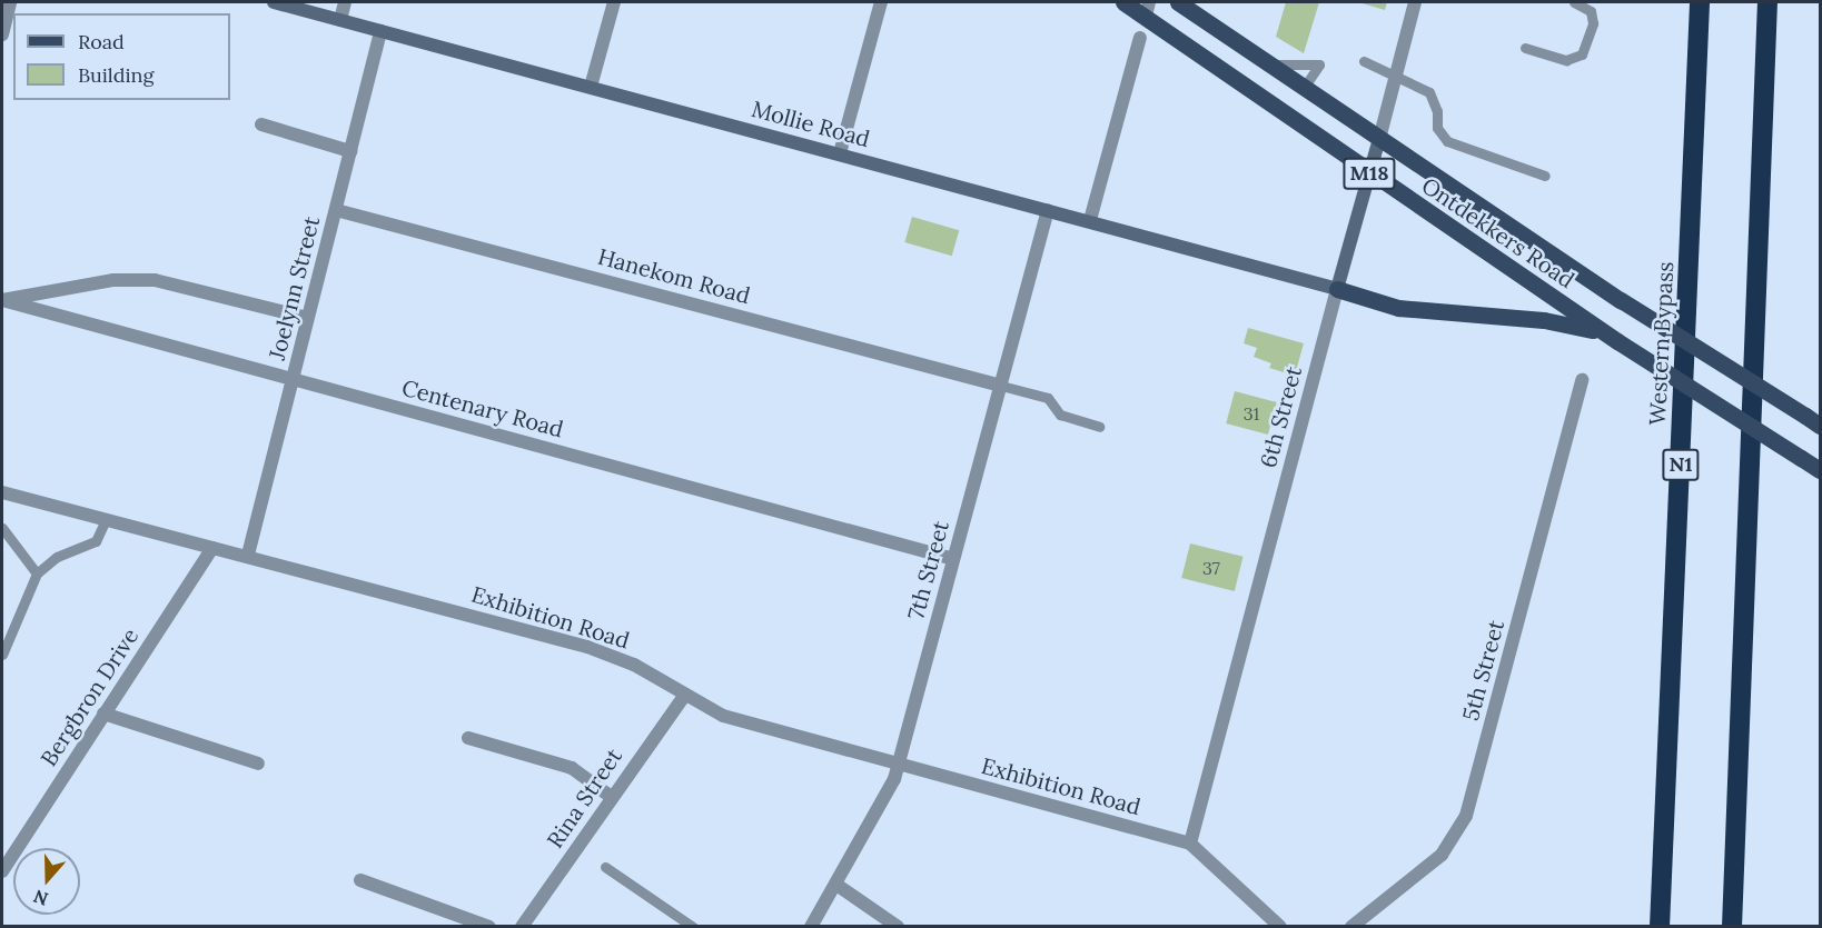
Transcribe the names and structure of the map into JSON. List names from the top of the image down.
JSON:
{
  "streets": {
    "highway": ["Western Bypass", "N1"],
    "main road": [
      "Mollie Road",
      "M18",
      "Ontdekkers Road",
      "6th Street"
    ],
    "street": [
      "Hanekom Road",
      "Joelynn Street",
      "Centenary Road",
      "7th Street",
      "Exhibition Road",
      "5th Street",
      "Bergbron Drive",
      "Rina Street"
    ]
  },
  "crossings": [
    ["Mollie Road", "Joelynn Street"],
    ["Mollie Road", "6th Street"],
    ["Mollie Road", "7th Street"],
    ["Ontdekkers Road", "6th Street"],
    ["Hanekom Road", "Joelynn Street"],
    ["Hanekom Road", "7th Street"],
    ["Joelynn Street", "Centenary Road"],
    ["Joelynn Street", "Exhibition Road"],
    ["Centenary Road", "7th Street"],
    ["6th Street", "Exhibition Road"],
    ["7th Street", "Exhibition Road"],
    ["Exhibition Road", "Bergbron Drive"],
    ["Exhibition Road", "Rina Street"]
  ],
  "house_numbers": ["31", "37"],
  "legend": ["Road", "Building"],
  "north": "bottom"
}
